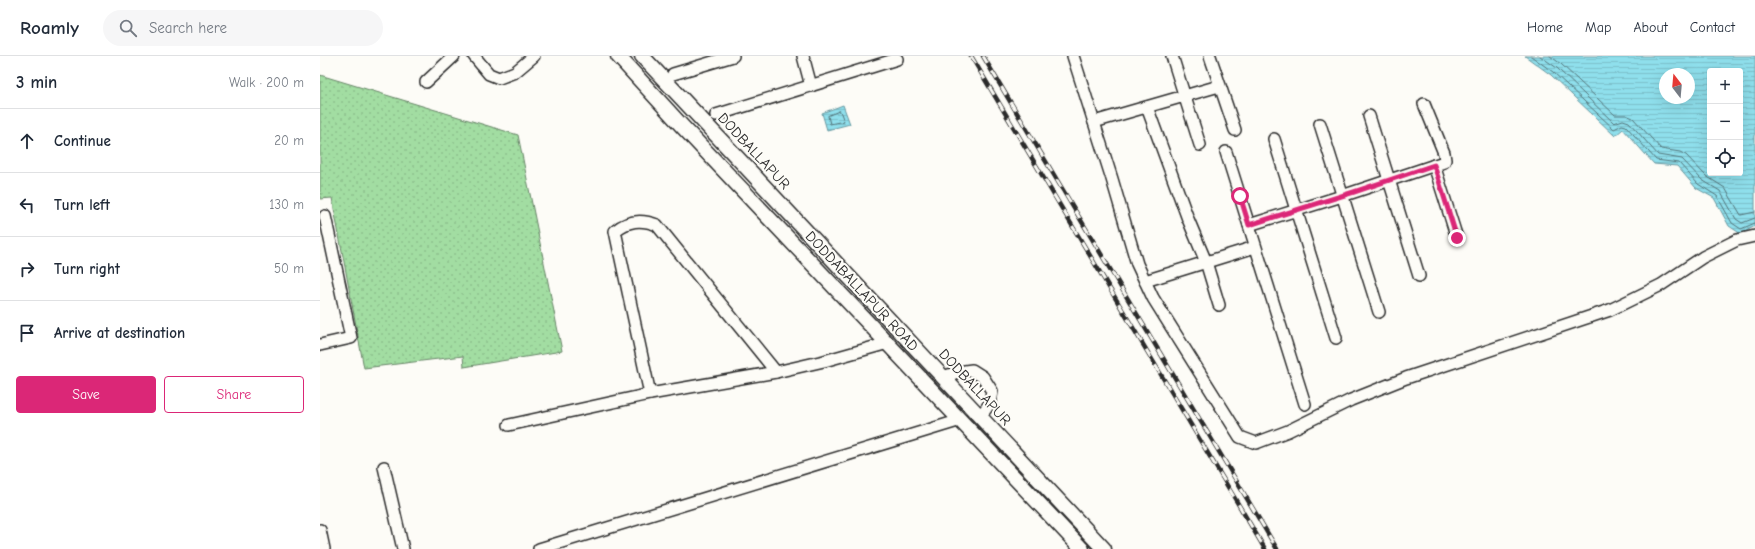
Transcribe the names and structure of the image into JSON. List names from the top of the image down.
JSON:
{
  "streets": {
    "main road": ["DODBALLAPUR", "DODDABALLAPUR ROAD"]
  },
  "north": "top",
  "page": {
    "header": "Roamly",
    "search": "Search here",
    "nav": [
      "Home",
      "Map",
      "About",
      "Contact"
    ],
    "heading": ["3 min", "Walk · 200 m"],
    "map_buttons": ["+", "−"],
    "list": [
      ["Continue", "20 m"],
      ["Turn left", "130 m"],
      ["Turn right", "50 m"],
      "Arrive at destination"
    ],
    "buttons": ["Save", "Share"]
  }
}
